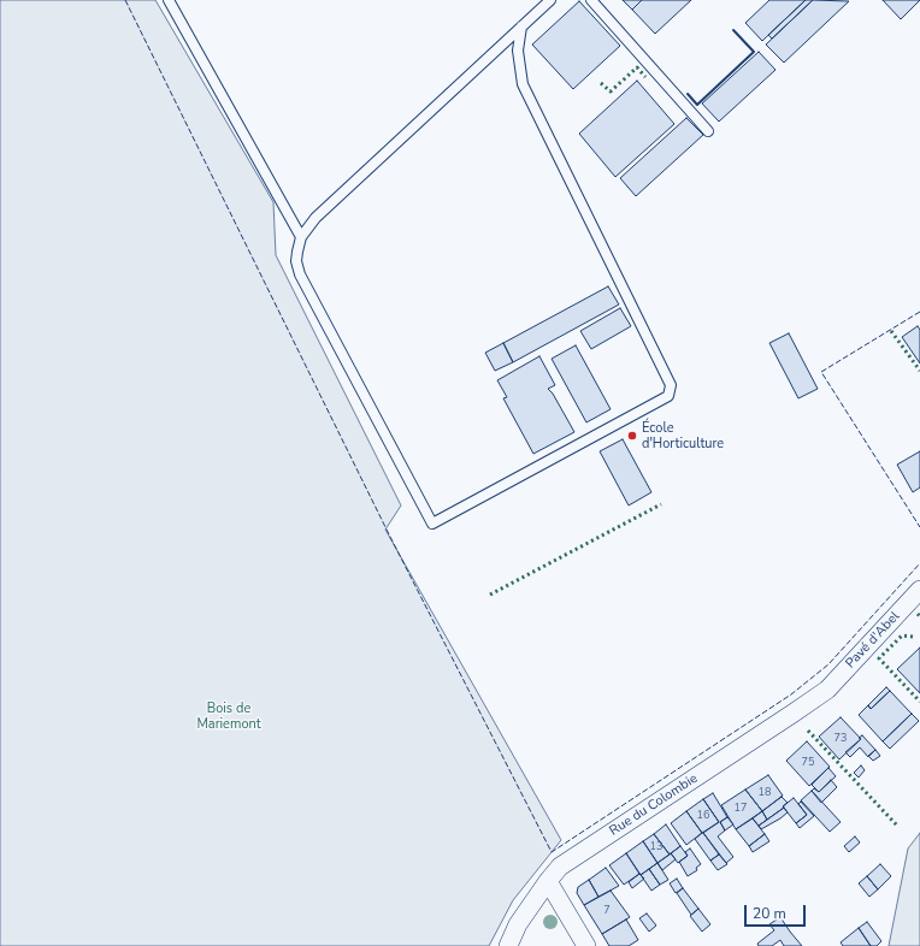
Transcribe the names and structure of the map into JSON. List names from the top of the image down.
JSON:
{
  "streets": {
    "street": ["Pavé d'Abel", "Rue du Colombie"]
  },
  "crossings": [
    ["Pavé d'Abel", "Rue du Colombie"]
  ],
  "parks": ["Bois de Mariemont"],
  "places": ["École d'Horticulture"],
  "house_numbers": [
    "73",
    "75",
    "18",
    "17",
    "16",
    "13",
    "7"
  ],
  "scale_bar": "20 m"
}
